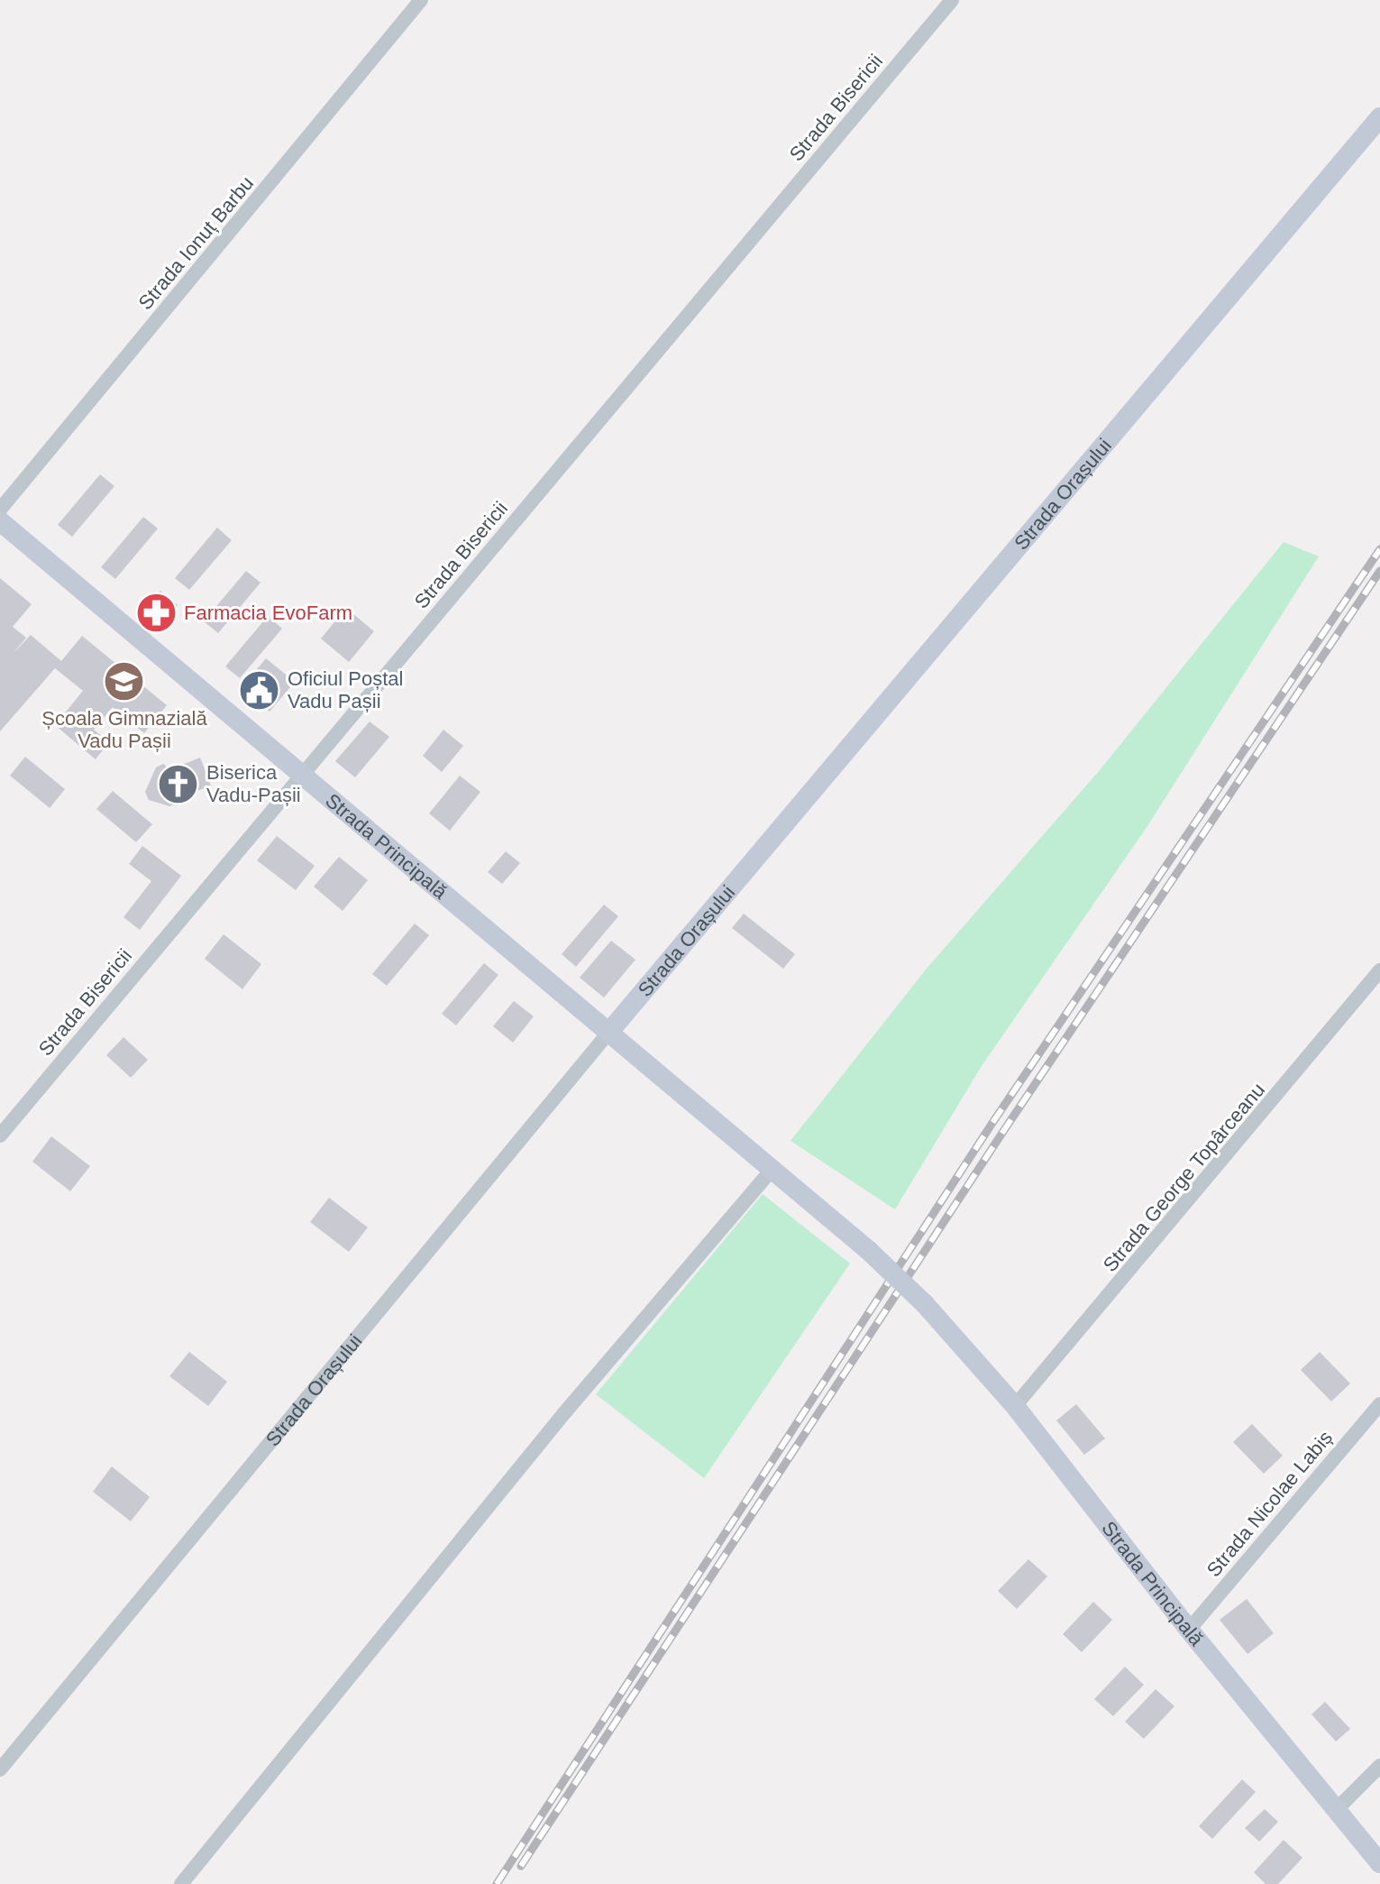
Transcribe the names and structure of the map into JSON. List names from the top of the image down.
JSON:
{
  "streets": {
    "main road": ["Strada Orașului", "Strada Principală"],
    "street": [
      "Strada Bisericii",
      "Strada Ionuț Barbu",
      "Strada George Topârceanu",
      "Strada Nicolae Labiș"
    ]
  },
  "crossings": [
    ["Strada Bisericii", "Strada Principală"],
    ["Strada Orașului", "Strada Principală"],
    ["Strada Principală", "Strada George Topârceanu"],
    ["Strada Principală", "Strada Nicolae Labiș"]
  ],
  "places": {
    "pharmacy": ["Farmacia EvoFarm"],
    "school or university": ["Școala Gimnazială Vadu Pașii"],
    "public building": ["Oficiul Poștal Vadu Pașii"],
    "church": ["Biserica Vadu-Pașii"]
  }
}
